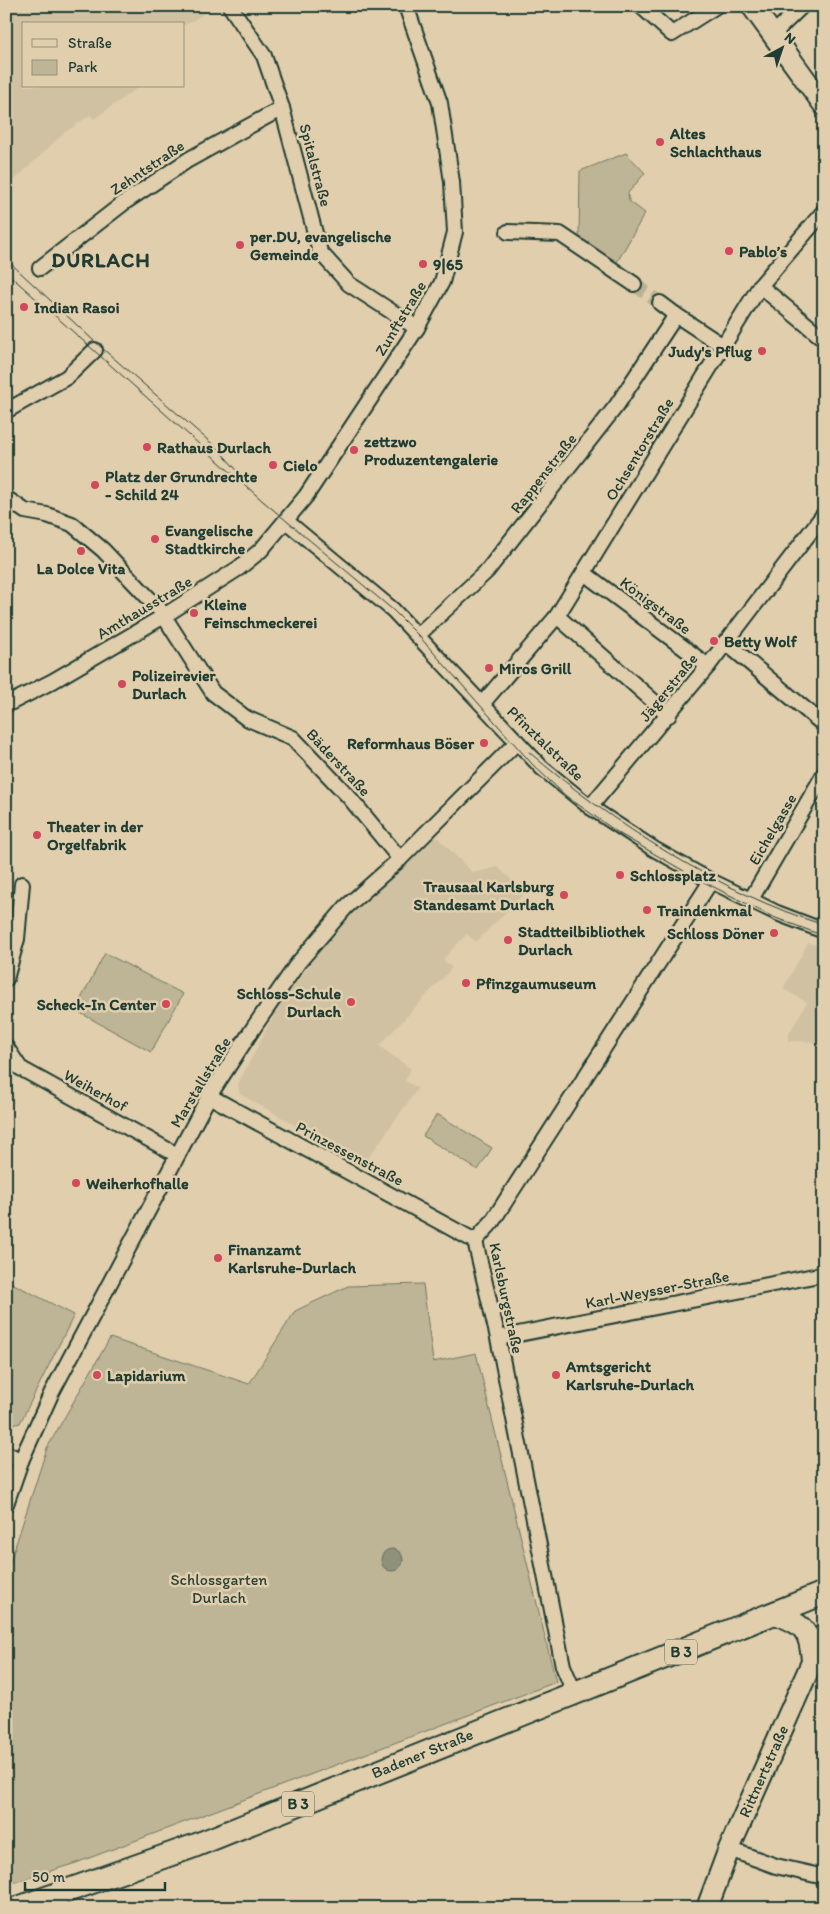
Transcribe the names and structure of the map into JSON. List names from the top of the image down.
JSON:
{
  "streets": {
    "main road": ["B 3", "Badener Straße"],
    "street": [
      "Spitalstraße",
      "Zehntstraße",
      "Zunftstraße",
      "Ochsentorstraße",
      "Rappenstraße",
      "Königstraße",
      "Amthausstraße",
      "Jägerstraße",
      "Pfinztalstraße",
      "Bäderstraße",
      "Eichelgasse",
      "Marstallstraße",
      "Weiherhof",
      "Prinzessenstraße",
      "Karl-Weysser-Straße",
      "Karlsburgstraße",
      "Rittnertstraße"
    ]
  },
  "crossings": [
    ["Spitalstraße", "Zehntstraße"],
    ["Spitalstraße", "Zunftstraße"],
    ["Zunftstraße", "Amthausstraße"],
    ["Zunftstraße", "Pfinztalstraße"],
    ["Ochsentorstraße", "Königstraße"],
    ["Ochsentorstraße", "Pfinztalstraße"],
    ["Rappenstraße", "Pfinztalstraße"],
    ["Königstraße", "Jägerstraße"],
    ["Amthausstraße", "Pfinztalstraße"],
    ["Amthausstraße", "Bäderstraße"],
    ["Jägerstraße", "Pfinztalstraße"],
    ["Pfinztalstraße", "Eichelgasse"],
    ["Pfinztalstraße", "Marstallstraße"],
    ["Pfinztalstraße", "Karlsburgstraße"],
    ["Bäderstraße", "Marstallstraße"],
    ["Marstallstraße", "Weiherhof"],
    ["Marstallstraße", "Prinzessenstraße"],
    ["Prinzessenstraße", "Karlsburgstraße"],
    ["Karl-Weysser-Straße", "Karlsburgstraße"],
    ["Karlsburgstraße", "Badener Straße"]
  ],
  "districts": ["DURLACH"],
  "parks": ["Schlossgarten Durlach"],
  "places": [
    "Altes Schlachthaus",
    "per.DU, evangelische Gemeinde",
    "Pablo’s",
    "9|65",
    "Indian Rasoi",
    "Judy's Pflug",
    "Rathaus Durlach",
    "zettzwo Produzentengalerie",
    "Cielo",
    "Platz der Grundrechte - Schild 24",
    "Evangelische Stadtkirche",
    "La Dolce Vita",
    "Kleine Feinschmeckerei",
    "Betty Wolf",
    "Miros Grill",
    "Polizeirevier Durlach",
    "Reformhaus Böser",
    "Theater in der Orgelfabrik",
    "Schlossplatz",
    "Trausaal Karlsburg Standesamt Durlach",
    "Traindenkmal",
    "Schloss Döner",
    "Stadtteilbibliothek Durlach",
    "Pfinzgaumuseum",
    "Schloss-Schule Durlach",
    "Scheck-In Center",
    "Weiherhofhalle",
    "Finanzamt Karlsruhe-Durlach",
    "Lapidarium",
    "Amtsgericht Karlsruhe-Durlach"
  ],
  "legend": ["Straße", "Park"],
  "scale_bar": "50 m",
  "north": "top right"
}
